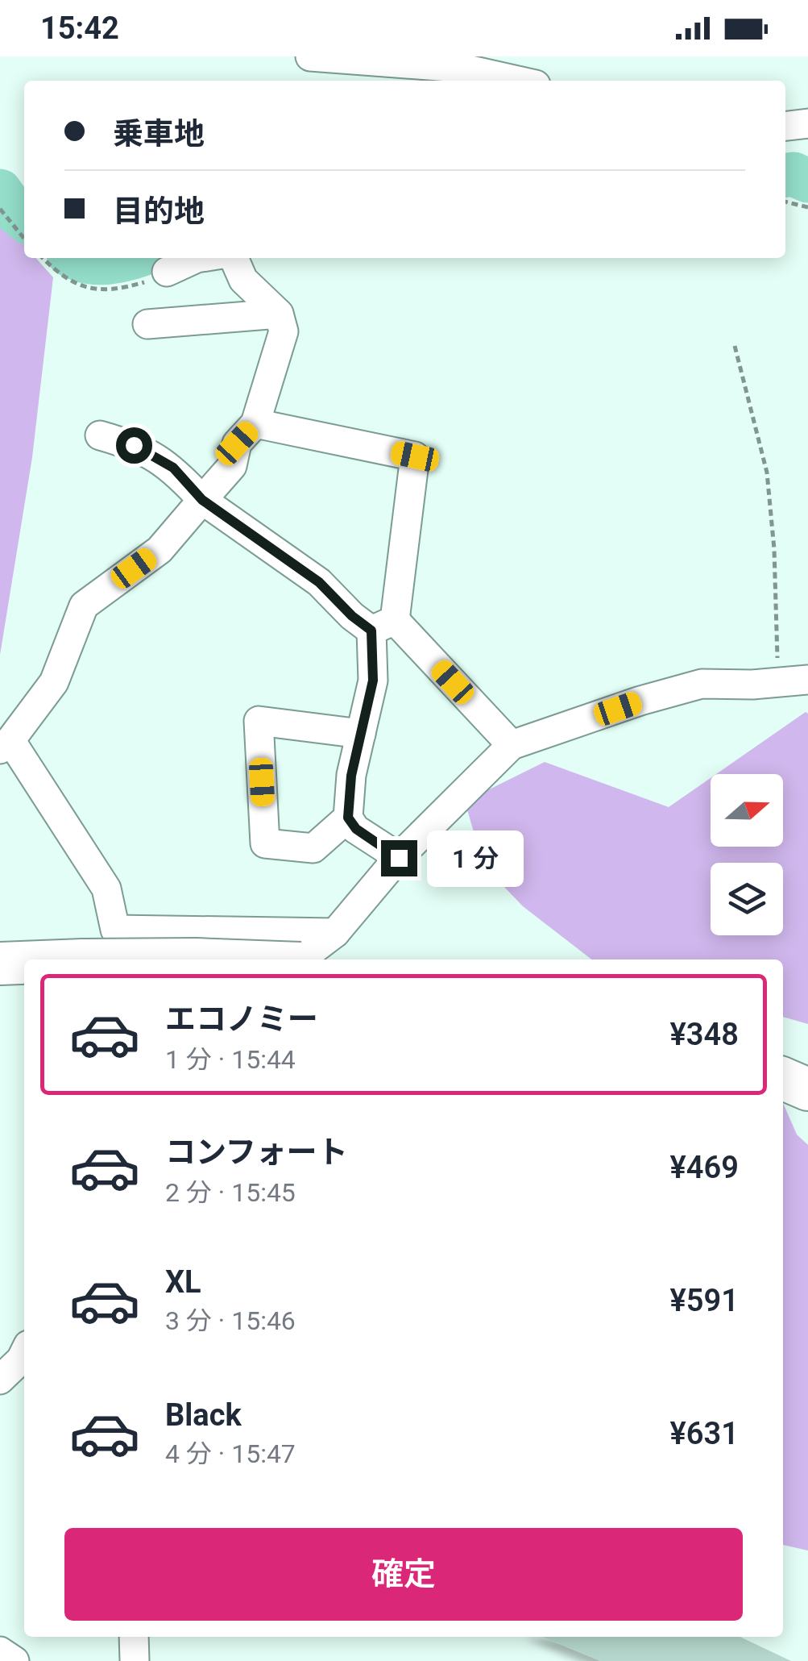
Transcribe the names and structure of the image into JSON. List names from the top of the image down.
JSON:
{
  "north": "right",
  "page": {
    "status": "15:42",
    "banner": ["乗車地", "目的地"],
    "bubble": "1 分",
    "list": [
      {
        "name": "エコノミー",
        "note": "1 分 · 15:44",
        "value": "¥348"
      },
      {
        "name": "コンフォート",
        "note": "2 分 · 15:45",
        "value": "¥469"
      },
      {
        "name": "XL",
        "note": "3 分 · 15:46",
        "value": "¥591"
      },
      {
        "name": "Black",
        "note": "4 分 · 15:47",
        "value": "¥631"
      }
    ],
    "buttons": "確定"
  }
}
